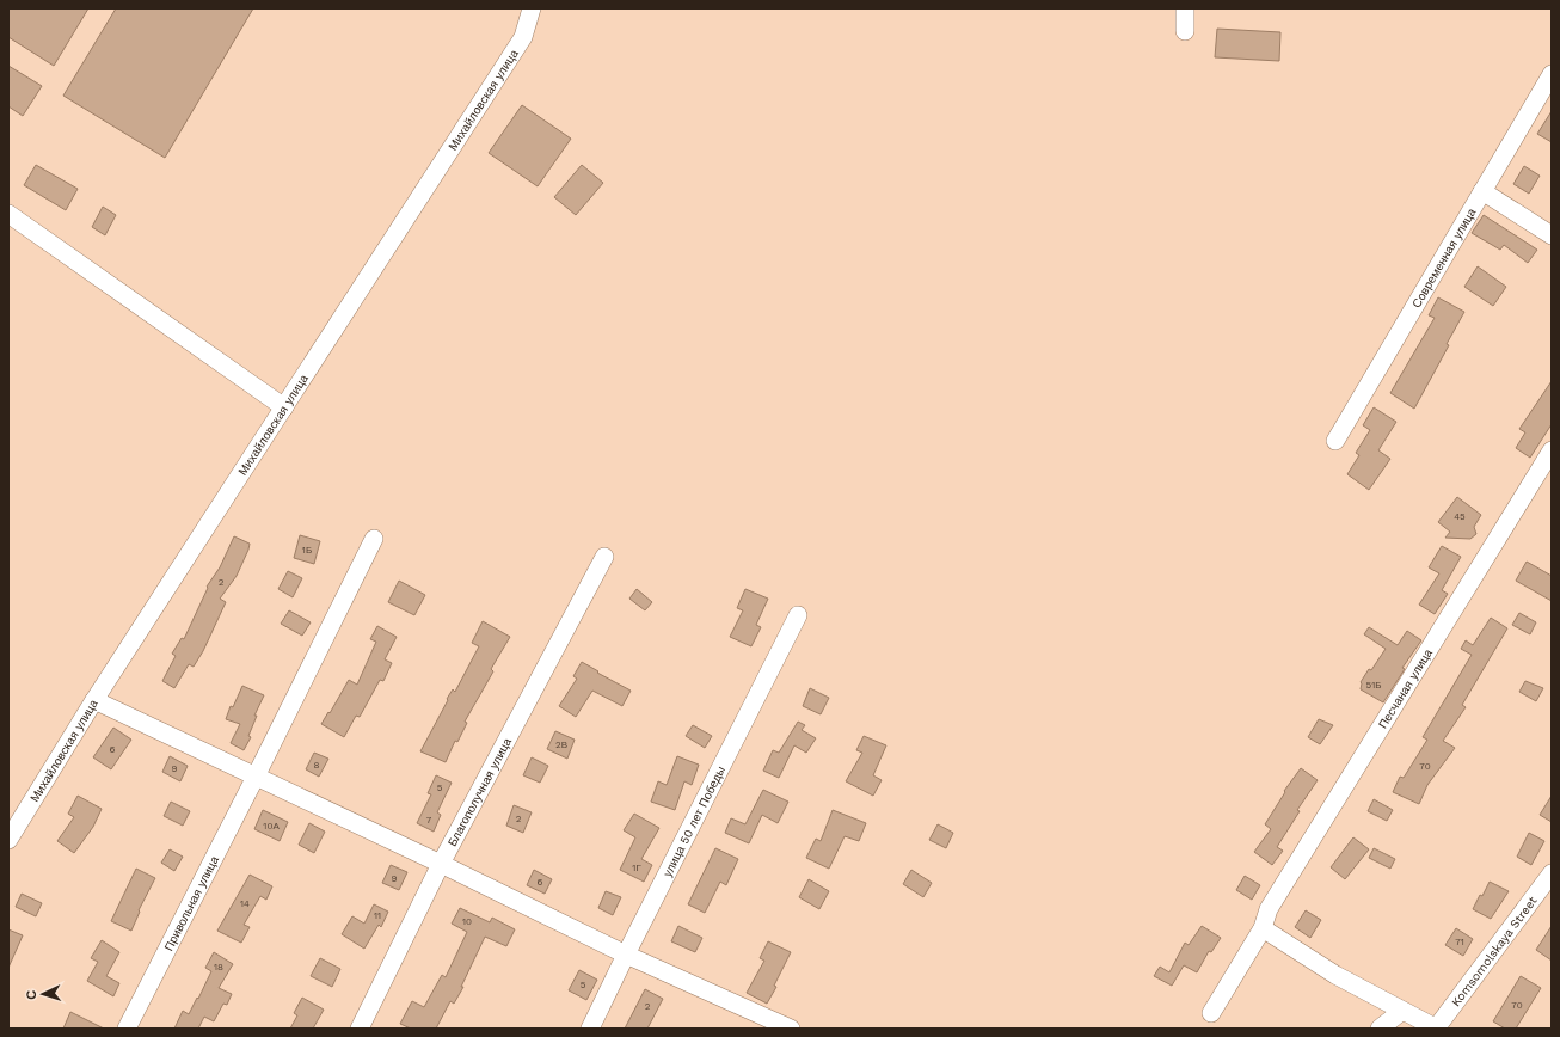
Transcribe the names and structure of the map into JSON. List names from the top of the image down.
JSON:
{
  "streets": {
    "street": [
      "Михайловская улица",
      "Современная улица",
      "Песчаная улица",
      "Благополучная улица",
      "улица 50 лет Победы",
      "Привольная улица",
      "Komsomolskaya Street"
    ]
  },
  "house_numbers": [
    "45",
    "1Б",
    "2",
    "51Б",
    "2В",
    "6",
    "8",
    "70",
    "9",
    "5",
    "2",
    "7",
    "10А",
    "1Г",
    "9",
    "6",
    "14",
    "11",
    "10",
    "71",
    "18",
    "5",
    "70",
    "2"
  ],
  "north": "left"
}
